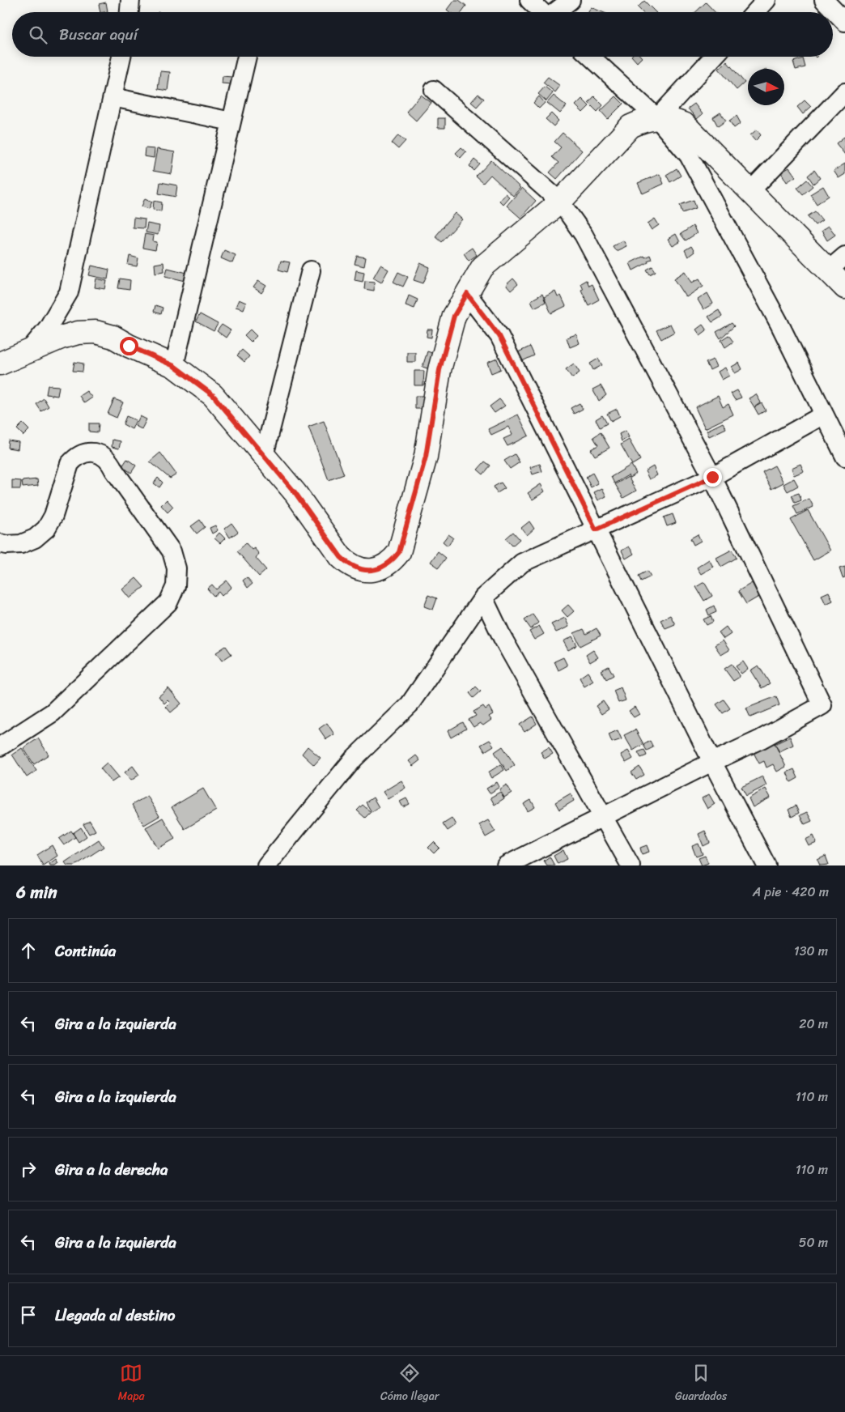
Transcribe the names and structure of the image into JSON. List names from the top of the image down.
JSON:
{
  "north": "right",
  "page": {
    "search": "Buscar aquí",
    "heading": ["6 min", "A pie · 420 m"],
    "list": [
      ["Continúa", "130 m"],
      ["Gira a la izquierda", "20 m"],
      ["Gira a la izquierda", "110 m"],
      ["Gira a la derecha", "110 m"],
      ["Gira a la izquierda", "50 m"],
      "Llegada al destino"
    ],
    "nav": ["Mapa", "Cómo llegar", "Guardados"]
  }
}
